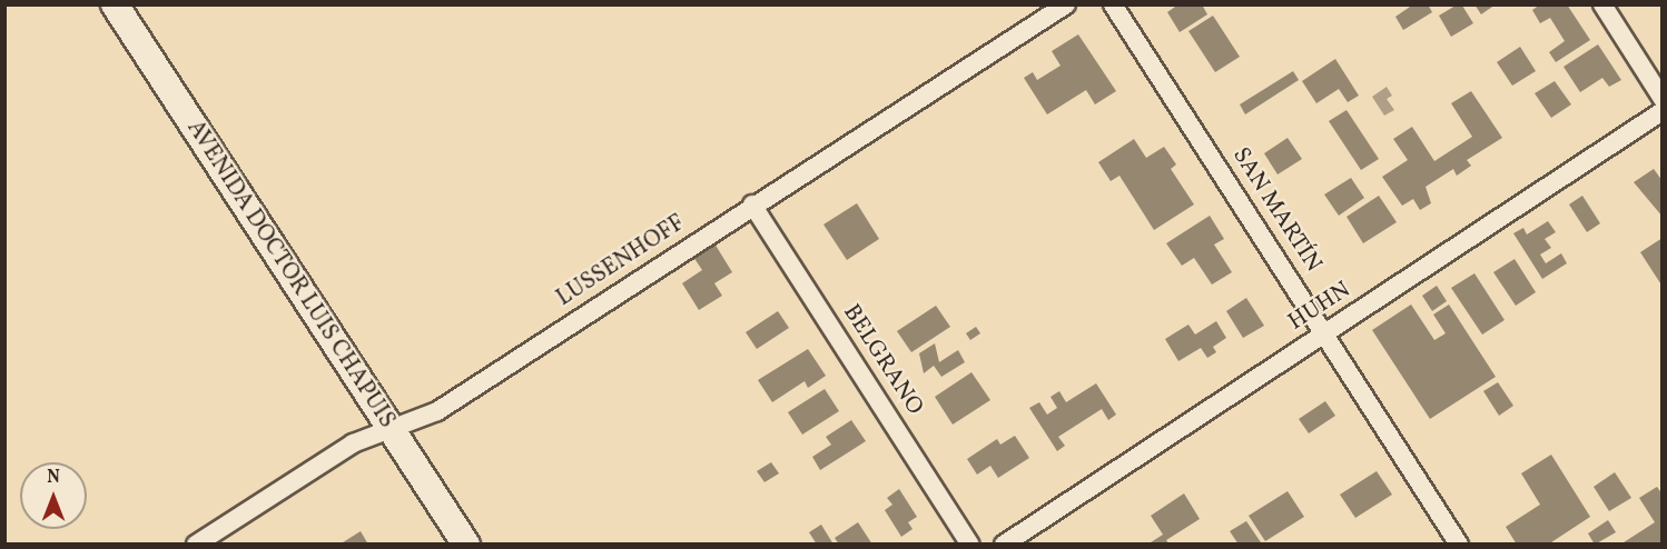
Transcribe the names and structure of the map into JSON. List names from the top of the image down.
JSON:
{
  "streets": {
    "main road": ["AVENIDA DOCTOR LUIS CHAPUIS"],
    "street": [
      "SAN MARTÍN",
      "LUSSENHOFF",
      "HUHN",
      "BELGRANO"
    ]
  },
  "crossings": [
    ["SAN MARTÍN", "HUHN"],
    ["LUSSENHOFF", "AVENIDA DOCTOR LUIS CHAPUIS"],
    ["LUSSENHOFF", "BELGRANO"]
  ],
  "north": "top"
}
